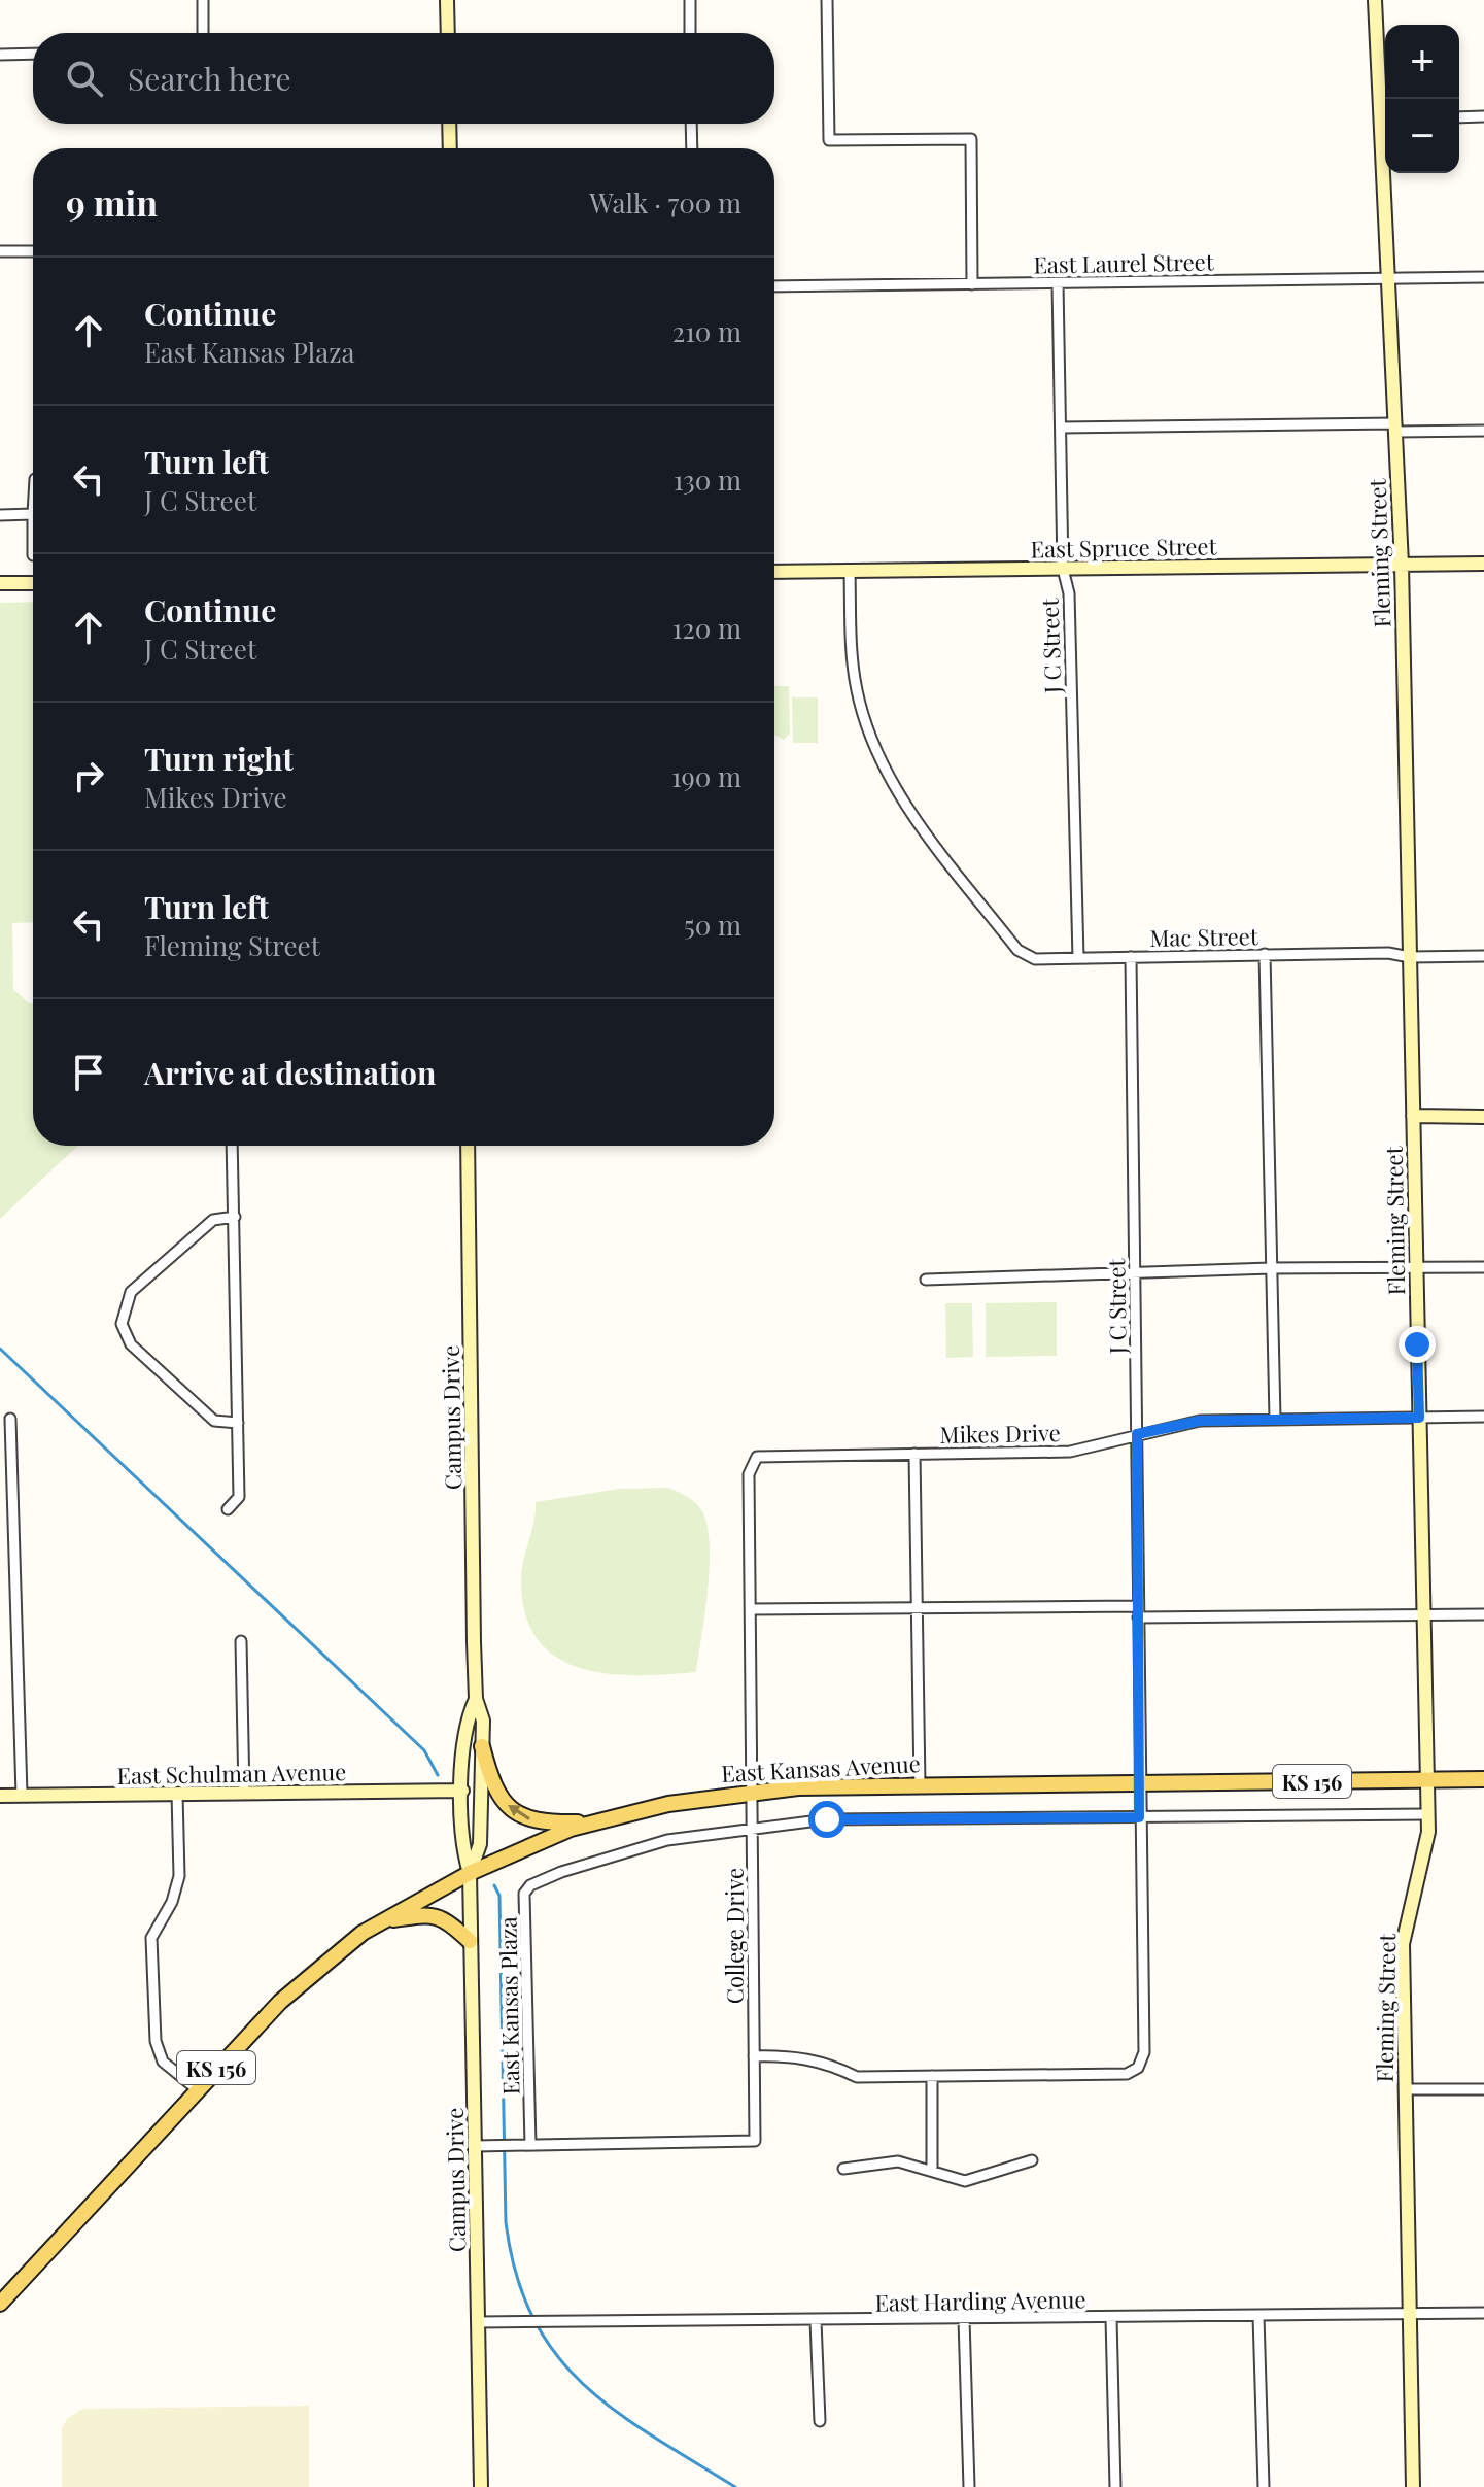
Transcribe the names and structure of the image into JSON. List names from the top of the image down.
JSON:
{
  "streets": {
    "main road": ["East Kansas Avenue", "KS 156"],
    "street": [
      "East Laurel Street",
      "East Spruce Street",
      "Fleming Street",
      "J C Street",
      "Mac Street",
      "Campus Drive",
      "Mikes Drive",
      "East Schulman Avenue",
      "College Drive",
      "East Kansas Plaza",
      "East Harding Avenue"
    ]
  },
  "crossings": [
    ["East Laurel Street", "Fleming Street"],
    ["East Laurel Street", "J C Street"],
    ["East Spruce Street", "Fleming Street"],
    ["East Spruce Street", "J C Street"],
    ["East Spruce Street", "Mac Street"],
    ["Fleming Street", "Mac Street"],
    ["Fleming Street", "Mikes Drive"],
    ["Fleming Street", "East Kansas Avenue"],
    ["Fleming Street", "East Kansas Plaza"],
    ["Fleming Street", "East Harding Avenue"],
    ["J C Street", "Mac Street"],
    ["J C Street", "Mikes Drive"],
    ["Campus Drive", "East Kansas Avenue"],
    ["Campus Drive", "East Schulman Avenue"],
    ["Campus Drive", "College Drive"],
    ["Campus Drive", "East Harding Avenue"],
    ["Mikes Drive", "College Drive"],
    ["East Kansas Avenue", "College Drive"],
    ["College Drive", "East Kansas Plaza"]
  ],
  "page": {
    "map_buttons": ["+", "−"],
    "search": "Search here",
    "heading": ["9 min", "Walk · 700 m"],
    "list": [
      ["Continue", "East Kansas Plaza", "210 m"],
      ["Turn left", "J C Street", "130 m"],
      ["Continue", "J C Street", "120 m"],
      ["Turn right", "Mikes Drive", "190 m"],
      ["Turn left", "Fleming Street", "50 m"],
      "Arrive at destination"
    ]
  }
}
